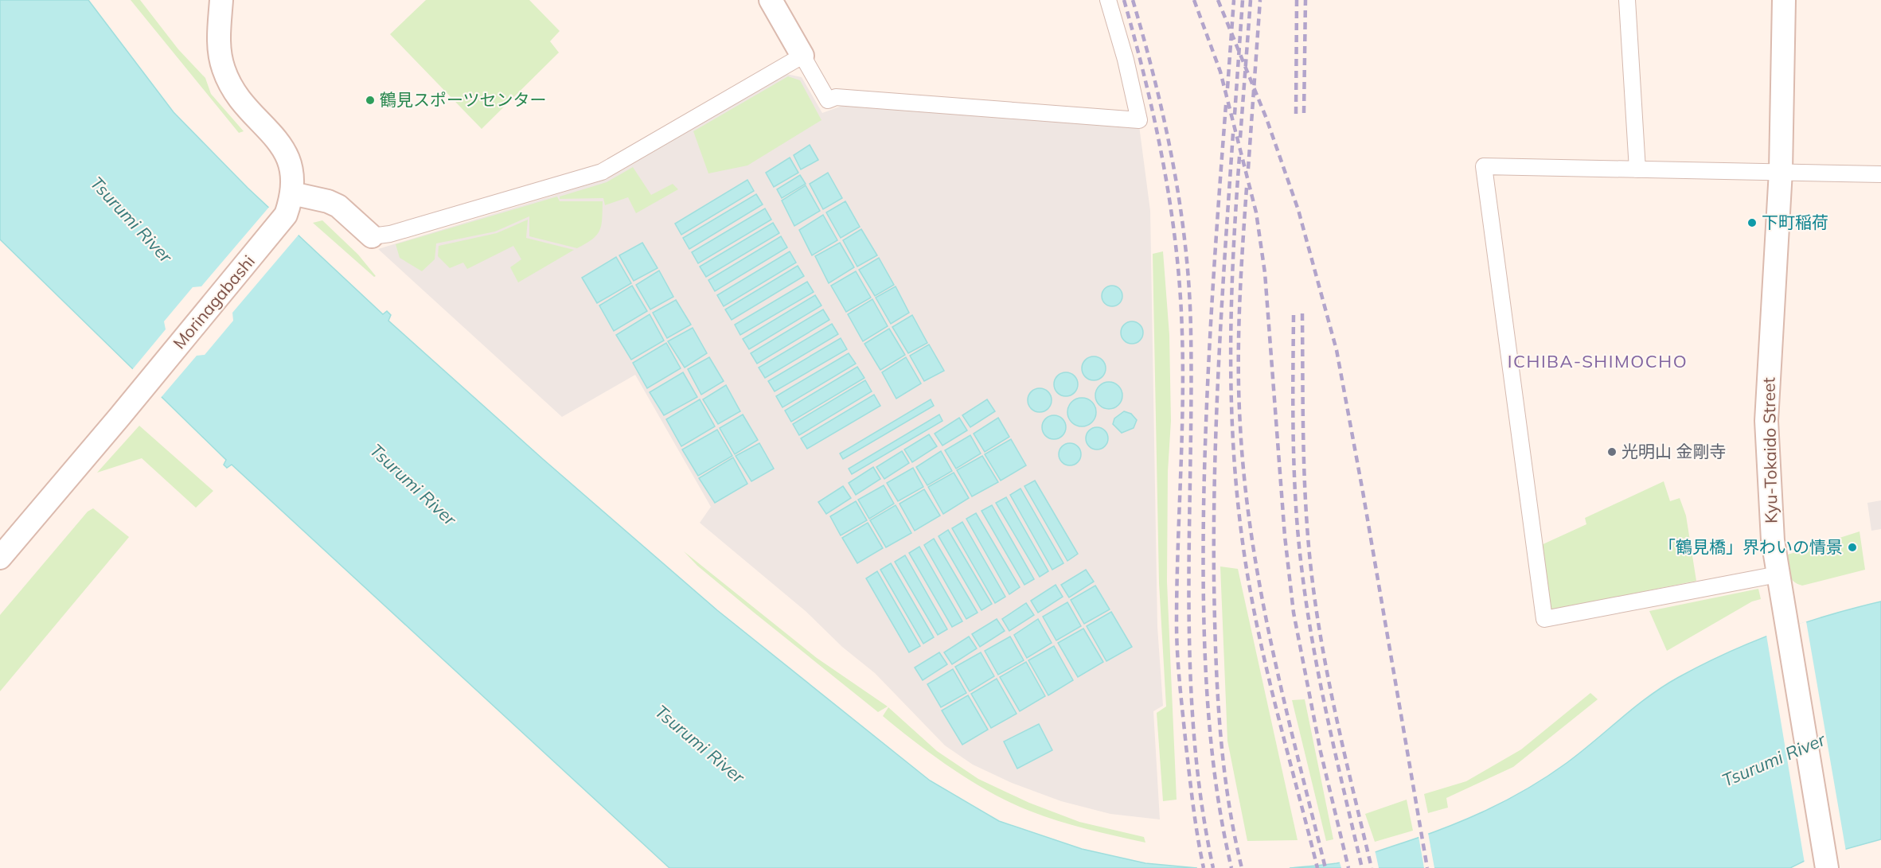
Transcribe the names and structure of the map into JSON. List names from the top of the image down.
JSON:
{
  "streets": {
    "street": ["Morinagabashi", "Kyu-Tokaido Street"]
  },
  "districts": ["ICHIBA-SHIMOCHO"],
  "water": ["Tsurumi River"],
  "places": [
    "鶴見スポーツセンター",
    "下町稲荷",
    "光明山 金剛寺",
    "「鶴見橋」界わいの情景"
  ]
}
